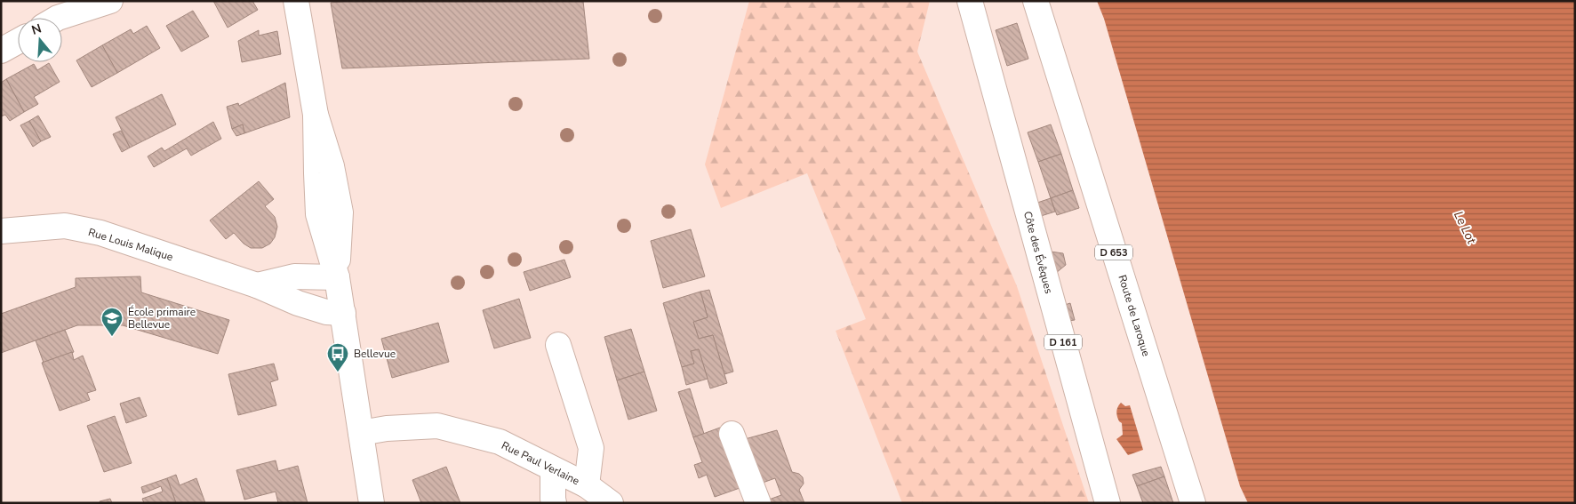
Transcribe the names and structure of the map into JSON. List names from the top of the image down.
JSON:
{
  "streets": {
    "street": [
      "Rue Louis Malique",
      "Côte des Évêques",
      "D 653",
      "Route de Laroque",
      "D 161",
      "Rue Paul Verlaine"
    ]
  },
  "water": ["Le Lot"],
  "places": {
    "school or university": ["École primaire Bellevue"],
    "bus stop": ["Bellevue"]
  },
  "north": "top"
}
